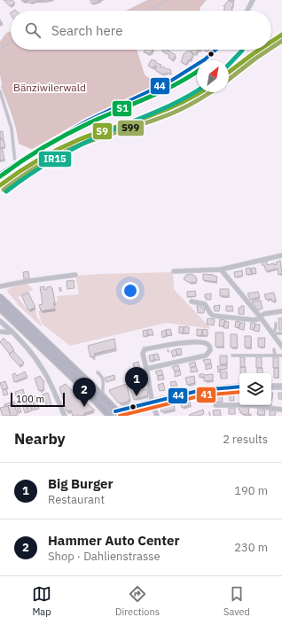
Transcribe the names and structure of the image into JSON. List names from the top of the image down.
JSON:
{
  "parks": ["Bänziwilerwald"],
  "lines": [
    "transit line S9",
    "transit line S99",
    "transit line 44",
    "transit line IR15",
    "transit line S1",
    "transit line 41"
  ],
  "scale_bar": "100 m",
  "north": "top right",
  "page": {
    "search": "Search here",
    "pins": ["1", "2"],
    "scale": "100 m",
    "heading": ["Nearby", "2 results"],
    "list": [
      {
        "mark": "1",
        "name": "Big Burger",
        "note": "Restaurant",
        "value": "190 m"
      },
      {
        "mark": "2",
        "name": "Hammer Auto Center",
        "note": "Shop · Dahlienstrasse",
        "value": "230 m"
      }
    ],
    "nav": ["Map", "Directions", "Saved"]
  }
}
